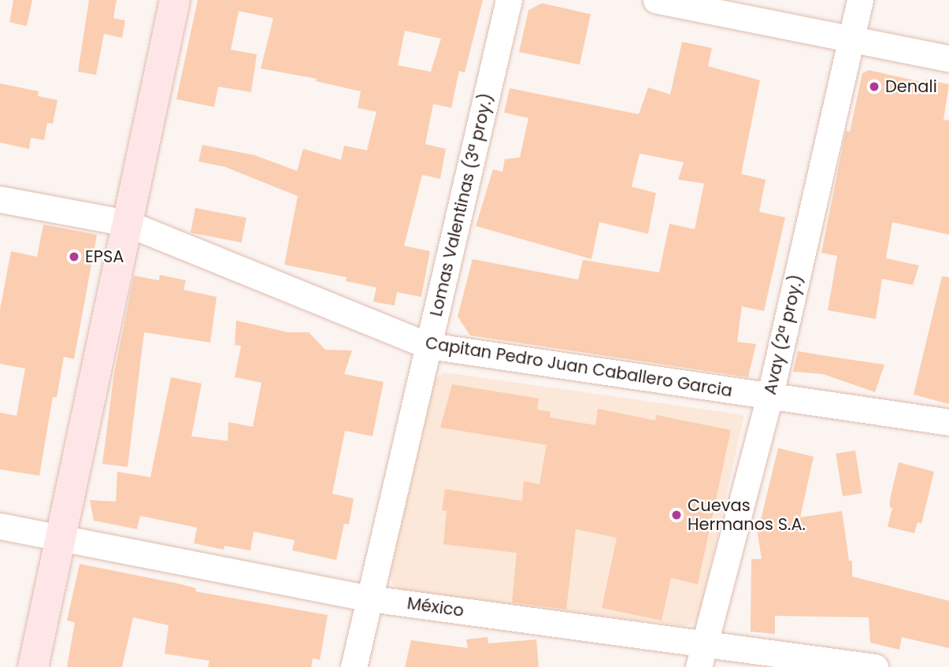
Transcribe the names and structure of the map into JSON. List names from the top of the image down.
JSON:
{
  "streets": {
    "street": [
      "Lomas Valentinas (3ª proy.)",
      "Avay (2ª proy.)",
      "Capitan Pedro Juan Caballero Garcia",
      "México"
    ]
  },
  "crossings": [
    ["Lomas Valentinas (3ª proy.)", "Capitan Pedro Juan Caballero Garcia"],
    ["Lomas Valentinas (3ª proy.)", "México"],
    ["Avay (2ª proy.)", "Capitan Pedro Juan Caballero Garcia"],
    ["Avay (2ª proy.)", "México"]
  ],
  "places": ["Denali", "EPSA", "Cuevas Hermanos S.A."]
}
